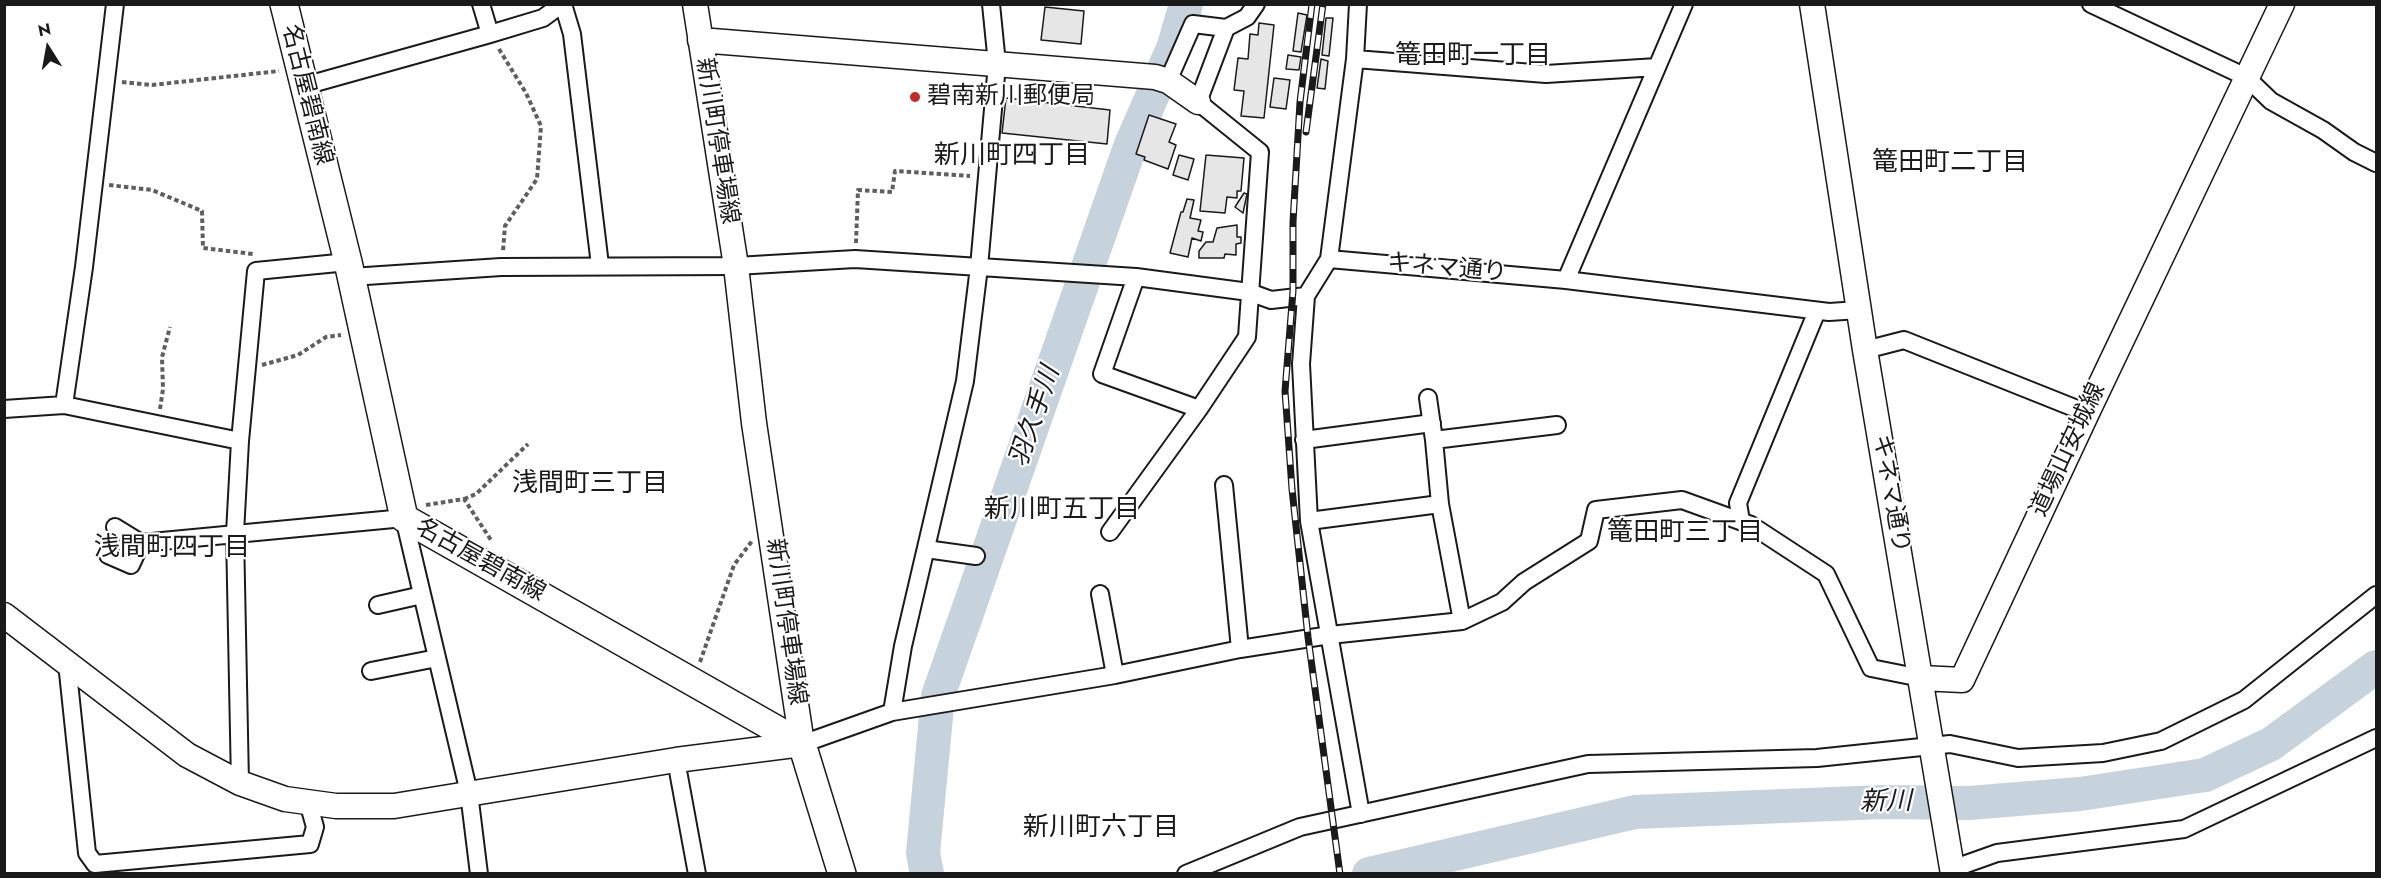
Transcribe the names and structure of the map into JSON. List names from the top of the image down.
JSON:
{
  "streets": {
    "main road": [
      "名古屋碧南線",
      "新川町停車場線",
      "キネマ通り",
      "道場山安城線"
    ]
  },
  "crossings": [
    ["名古屋碧南線", "新川町停車場線"],
    ["キネマ通り", "道場山安城線"]
  ],
  "districts": [
    "篭田町一丁目",
    "新川町四丁目",
    "篭田町二丁目",
    "浅間町三丁目",
    "新川町五丁目",
    "篭田町三丁目",
    "浅間町四丁目",
    "新川町六丁目"
  ],
  "water": ["羽久手川", "新川"],
  "places": ["碧南新川郵便局"],
  "north": "top"
}
